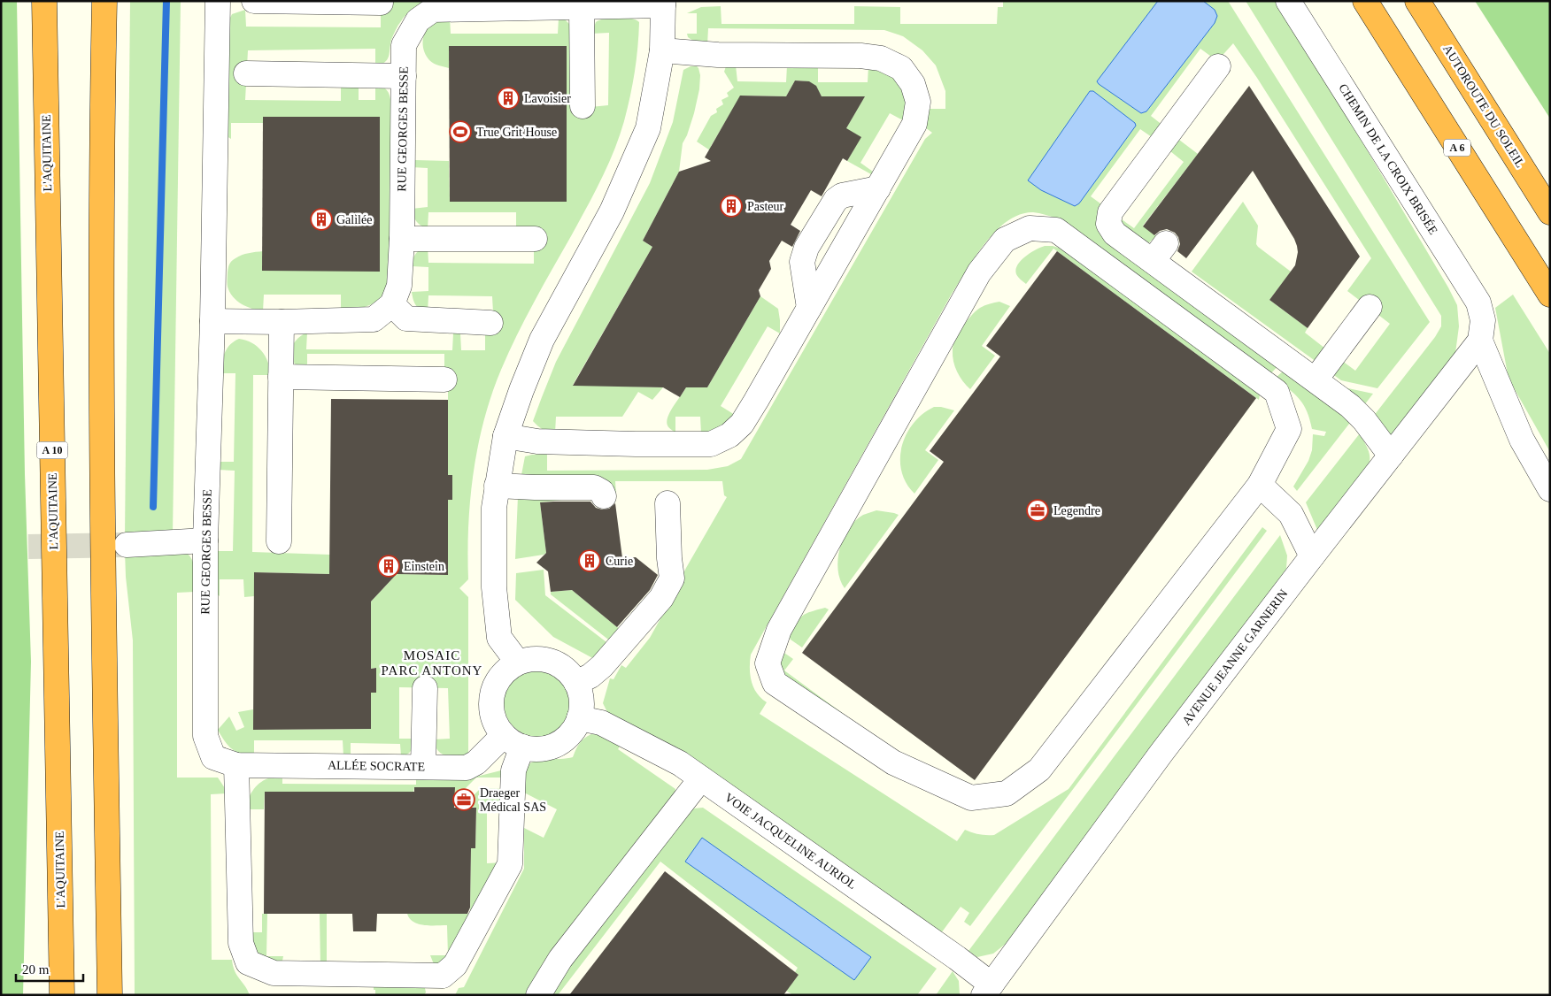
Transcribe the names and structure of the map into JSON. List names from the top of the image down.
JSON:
{
  "streets": {
    "highway": [
      "AUTOROUTE DU SOLEIL",
      "A 6",
      "L'AQUITAINE",
      "A 10"
    ],
    "street": [
      "RUE GEORGES BESSE",
      "CHEMIN DE LA CROIX BRISÉE",
      "AVENUE JEANNE GARNERIN",
      "ALLÉE SOCRATE",
      "VOIE JACQUELINE AURIOL"
    ]
  },
  "crossings": [
    ["RUE GEORGES BESSE", "ALLÉE SOCRATE"],
    ["RUE GEORGES BESSE", "VOIE JACQUELINE AURIOL"],
    ["CHEMIN DE LA CROIX BRISÉE", "AVENUE JEANNE GARNERIN"],
    ["AVENUE JEANNE GARNERIN", "VOIE JACQUELINE AURIOL"],
    ["ALLÉE SOCRATE", "VOIE JACQUELINE AURIOL"]
  ],
  "districts": ["MOSAIC PARC ANTONY"],
  "places": {
    "building": [
      "Lavoisier",
      "Pasteur",
      "Galilée",
      "Curie",
      "Einstein"
    ],
    "sports": ["True Grit House"],
    "office": ["Legendre", "Draeger Médical SAS"]
  },
  "scale_bar": "20 m"
}
